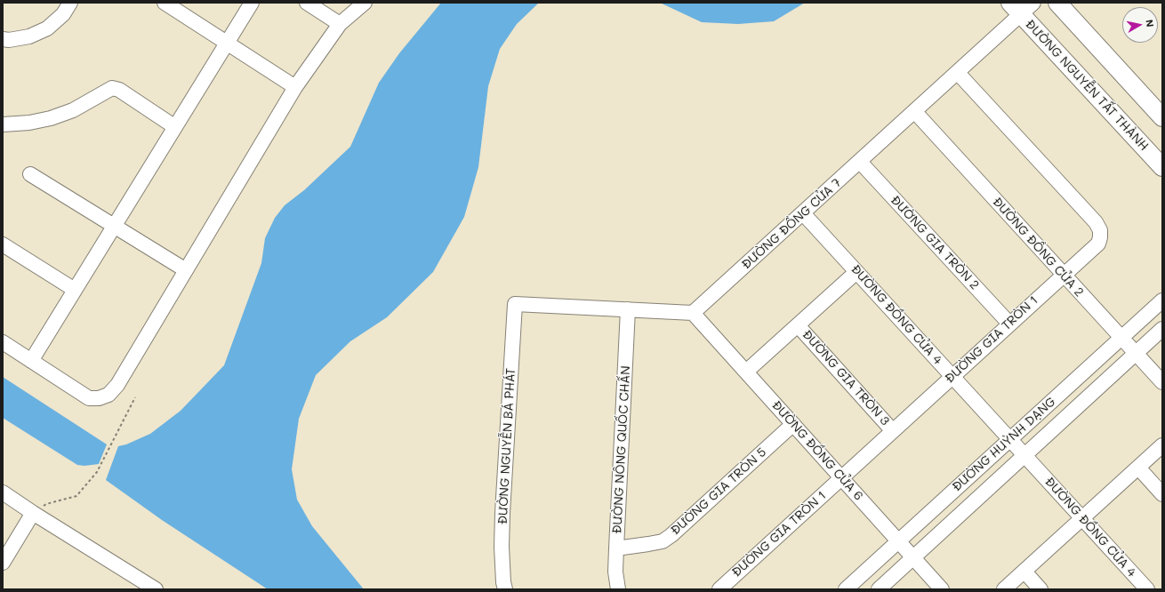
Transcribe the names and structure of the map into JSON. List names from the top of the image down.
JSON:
{
  "streets": {
    "main road": ["ĐƯỜNG NGUYỄN TẤT THÀNH"],
    "street": [
      "ĐƯỜNG ĐỒNG CỬA 7",
      "ĐƯỜNG GIA TRÒN 2",
      "ĐƯỜNG ĐỒNG CỬA 2",
      "ĐƯỜNG ĐỒNG CỬA 4",
      "ĐƯỜNG GIA TRÒN 1",
      "ĐƯỜNG GIA TRÒN 3",
      "ĐƯỜNG HUỲNH DẠNG",
      "ĐƯỜNG NGUYỄN BÁ PHÁT",
      "ĐƯỜNG NÔNG QUỐC CHẤN",
      "ĐƯỜNG ĐỒNG CỬA 6",
      "ĐƯỜNG GIA TRÒN 5"
    ]
  },
  "crossings": [
    ["ĐƯỜNG NGUYỄN TẤT THÀNH", "ĐƯỜNG ĐỒNG CỬA 7"],
    ["ĐƯỜNG ĐỒNG CỬA 7", "ĐƯỜNG GIA TRÒN 2"],
    ["ĐƯỜNG ĐỒNG CỬA 7", "ĐƯỜNG ĐỒNG CỬA 2"],
    ["ĐƯỜNG ĐỒNG CỬA 7", "ĐƯỜNG ĐỒNG CỬA 4"],
    ["ĐƯỜNG ĐỒNG CỬA 7", "ĐƯỜNG GIA TRÒN 1"],
    ["ĐƯỜNG ĐỒNG CỬA 7", "ĐƯỜNG ĐỒNG CỬA 6"],
    ["ĐƯỜNG GIA TRÒN 2", "ĐƯỜNG GIA TRÒN 1"],
    ["ĐƯỜNG ĐỒNG CỬA 2", "ĐƯỜNG GIA TRÒN 1"],
    ["ĐƯỜNG ĐỒNG CỬA 2", "ĐƯỜNG HUỲNH DẠNG"],
    ["ĐƯỜNG ĐỒNG CỬA 4", "ĐƯỜNG GIA TRÒN 1"],
    ["ĐƯỜNG ĐỒNG CỬA 4", "ĐƯỜNG HUỲNH DẠNG"],
    ["ĐƯỜNG GIA TRÒN 1", "ĐƯỜNG GIA TRÒN 3"],
    ["ĐƯỜNG GIA TRÒN 1", "ĐƯỜNG ĐỒNG CỬA 6"],
    ["ĐƯỜNG HUỲNH DẠNG", "ĐƯỜNG ĐỒNG CỬA 6"],
    ["ĐƯỜNG NGUYỄN BÁ PHÁT", "ĐƯỜNG NÔNG QUỐC CHẤN"],
    ["ĐƯỜNG NÔNG QUỐC CHẤN", "ĐƯỜNG GIA TRÒN 5"],
    ["ĐƯỜNG ĐỒNG CỬA 6", "ĐƯỜNG GIA TRÒN 5"]
  ],
  "north": "right"
}
